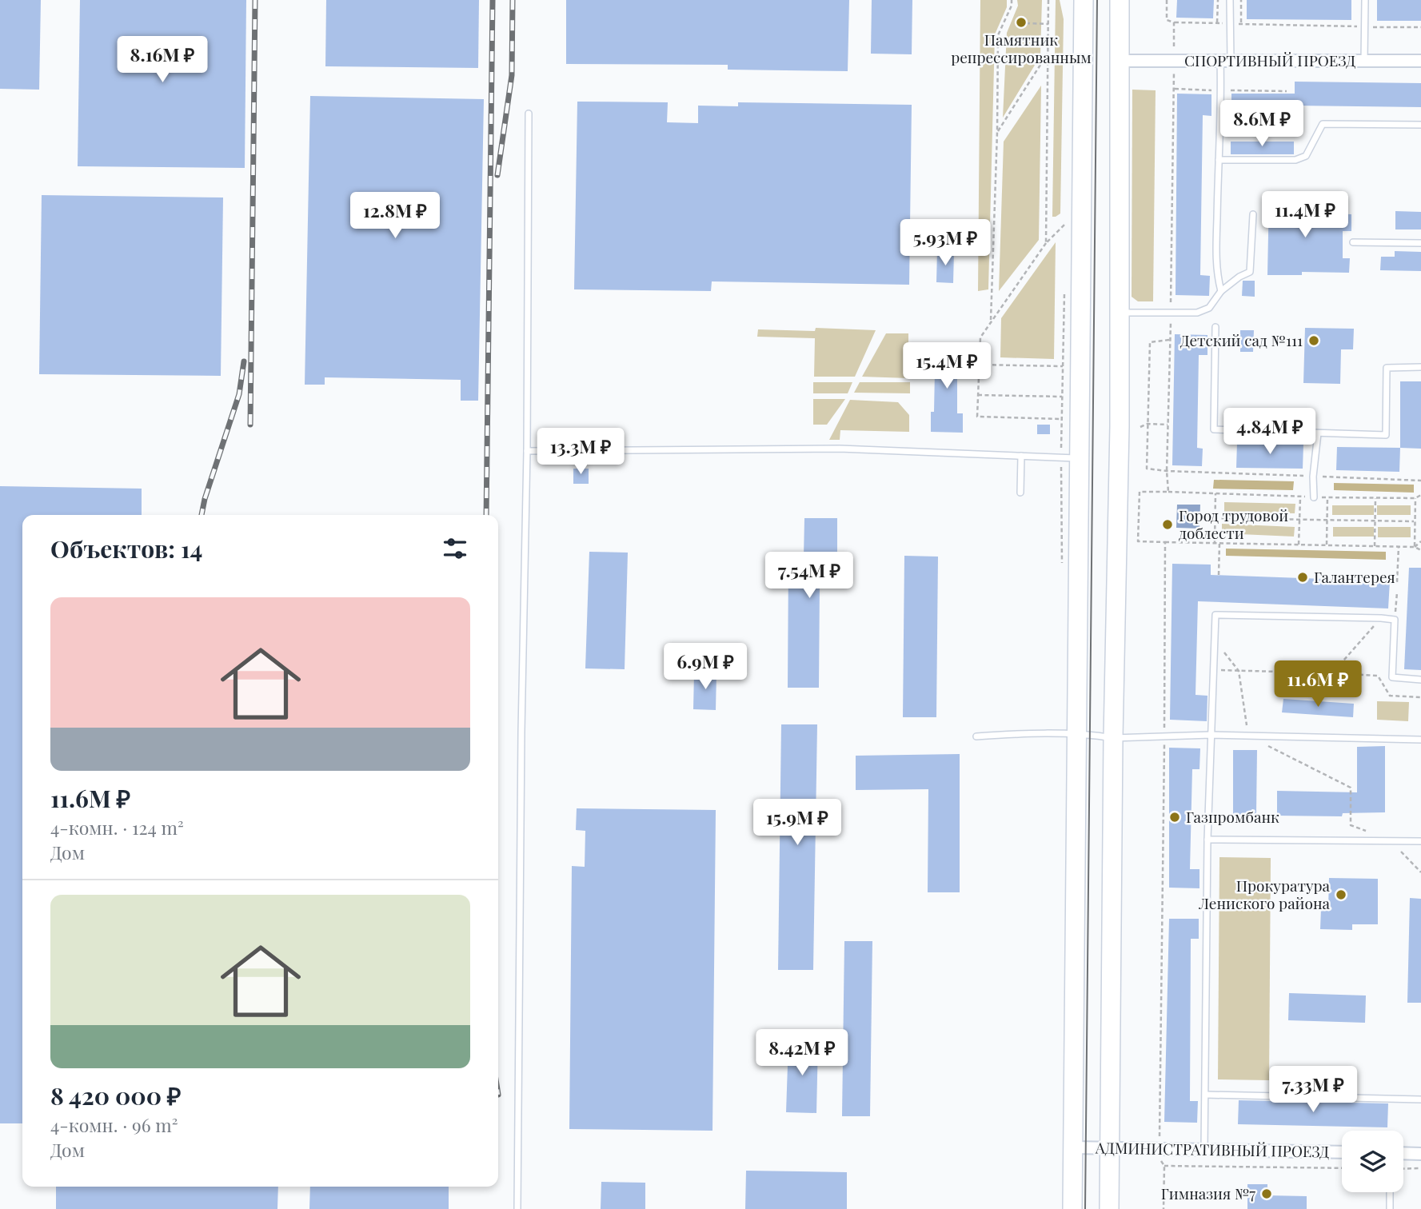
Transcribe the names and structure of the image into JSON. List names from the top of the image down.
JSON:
{
  "streets": {
    "street": ["СПОРТИВНЫЙ ПРОЕЗД", "АДМИНИСТРАТИВНЫЙ ПРОЕЗД"]
  },
  "places": [
    "Памятник репрессированным",
    "Детский сад №111",
    "Город трудовой доблести",
    "Галантерея",
    "Газпромбанк",
    "Прокуратура Лениского района",
    "Гимназия №7"
  ],
  "page": {
    "price": [
      "8.16M ₽",
      "8.6M ₽",
      "11.4M ₽",
      "12.8M ₽",
      "5.93M ₽",
      "15.4M ₽",
      "4.84M ₽",
      "13.3M ₽",
      "7.54M ₽",
      "6.9M ₽",
      "11.6M ₽",
      "15.9M ₽",
      "8.42M ₽",
      "7.33M ₽"
    ],
    "heading": "Объектов: 14",
    "list": [
      {
        "name": "11.6M ₽",
        "note": "4-комн. · 124 m² · Дом"
      },
      {
        "name": "8 420 000 ₽",
        "note": "4-комн. · 96 m² · Дом"
      }
    ]
  }
}
